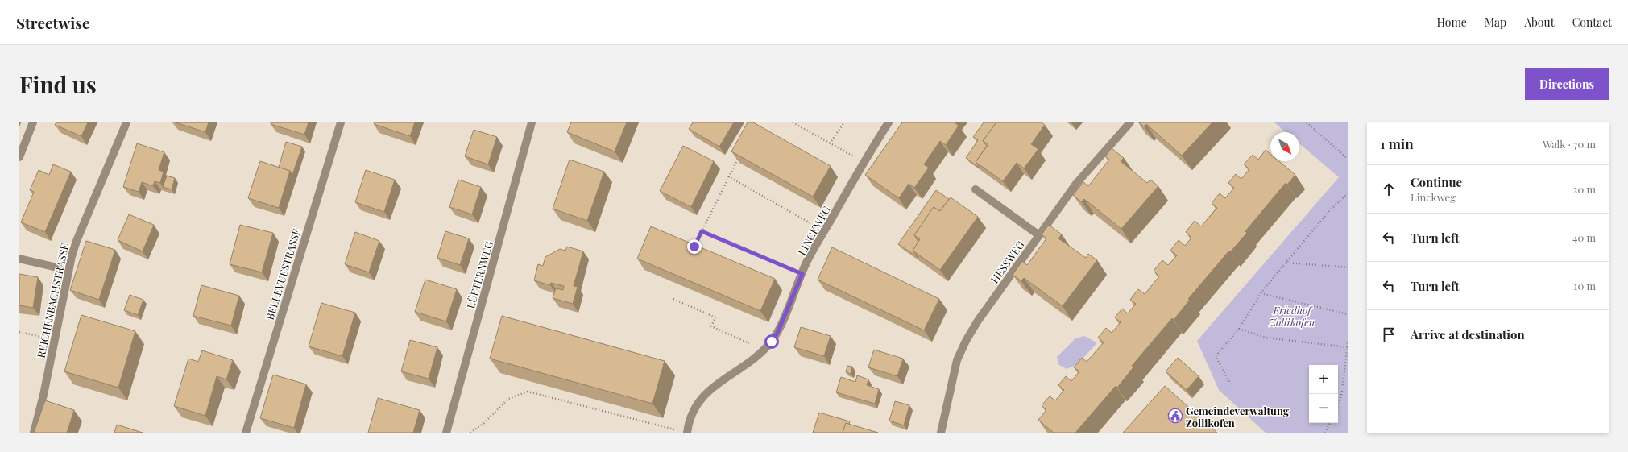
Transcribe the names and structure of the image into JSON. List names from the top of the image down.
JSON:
{
  "streets": {
    "street": [
      "LINCKWEG",
      "HESSWEG",
      "BELLEVUESTRASSE",
      "LÜFTERNWEG",
      "REICHENBACHSTRASSE"
    ]
  },
  "parks": ["Friedhof Zollikofen"],
  "places": {
    "public building": ["Gemeindeverwaltung Zollikofen"]
  },
  "north": "bottom right",
  "page": {
    "header": "Streetwise",
    "nav": [
      "Home",
      "Map",
      "About",
      "Contact"
    ],
    "buttons": "Directions",
    "title": "Find us",
    "heading": ["1 min", "Walk · 70 m"],
    "list": [
      ["Continue", "Linckweg", "20 m"],
      ["Turn left", "40 m"],
      ["Turn left", "10 m"],
      "Arrive at destination"
    ],
    "map_buttons": ["+", "−"]
  }
}
